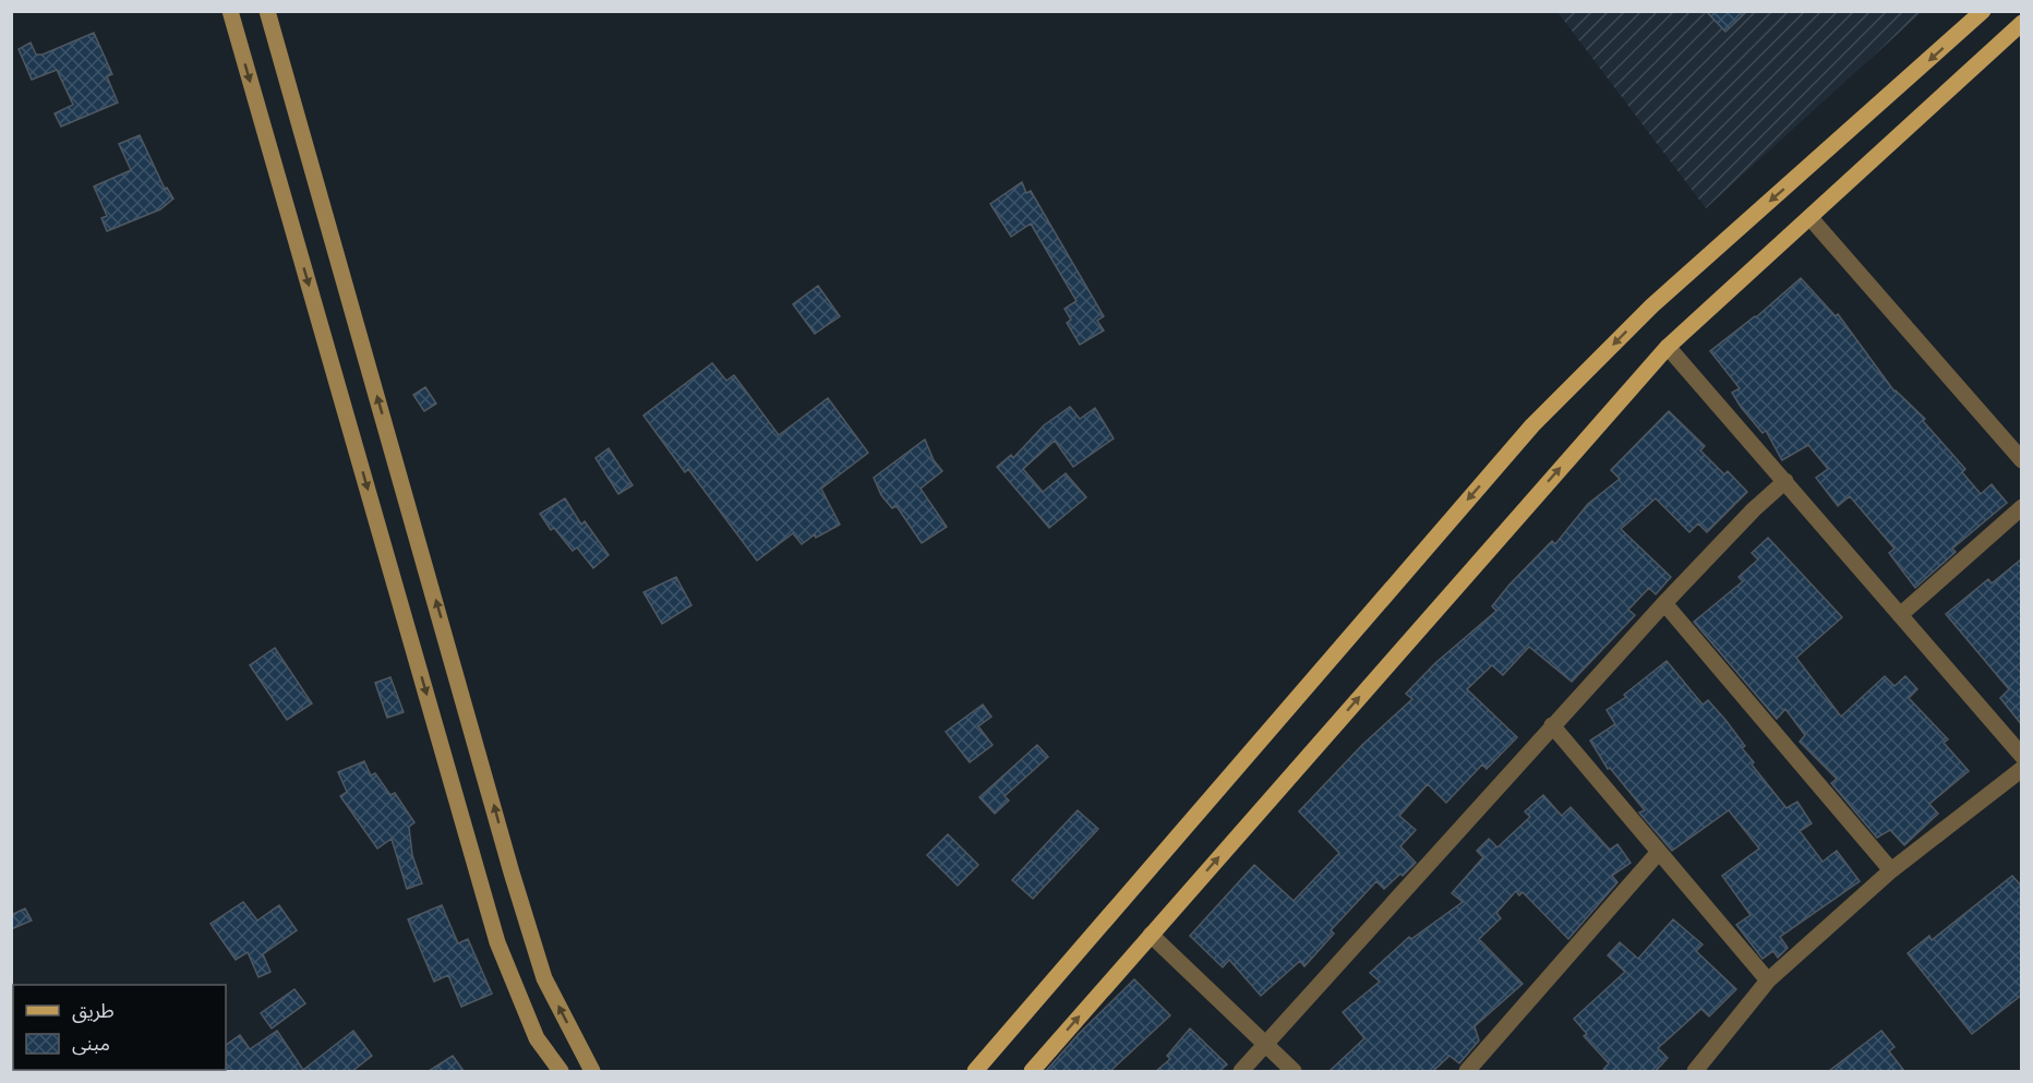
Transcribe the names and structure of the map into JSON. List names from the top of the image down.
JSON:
{
  "legend": ["طريق", "مبنى"]
}
